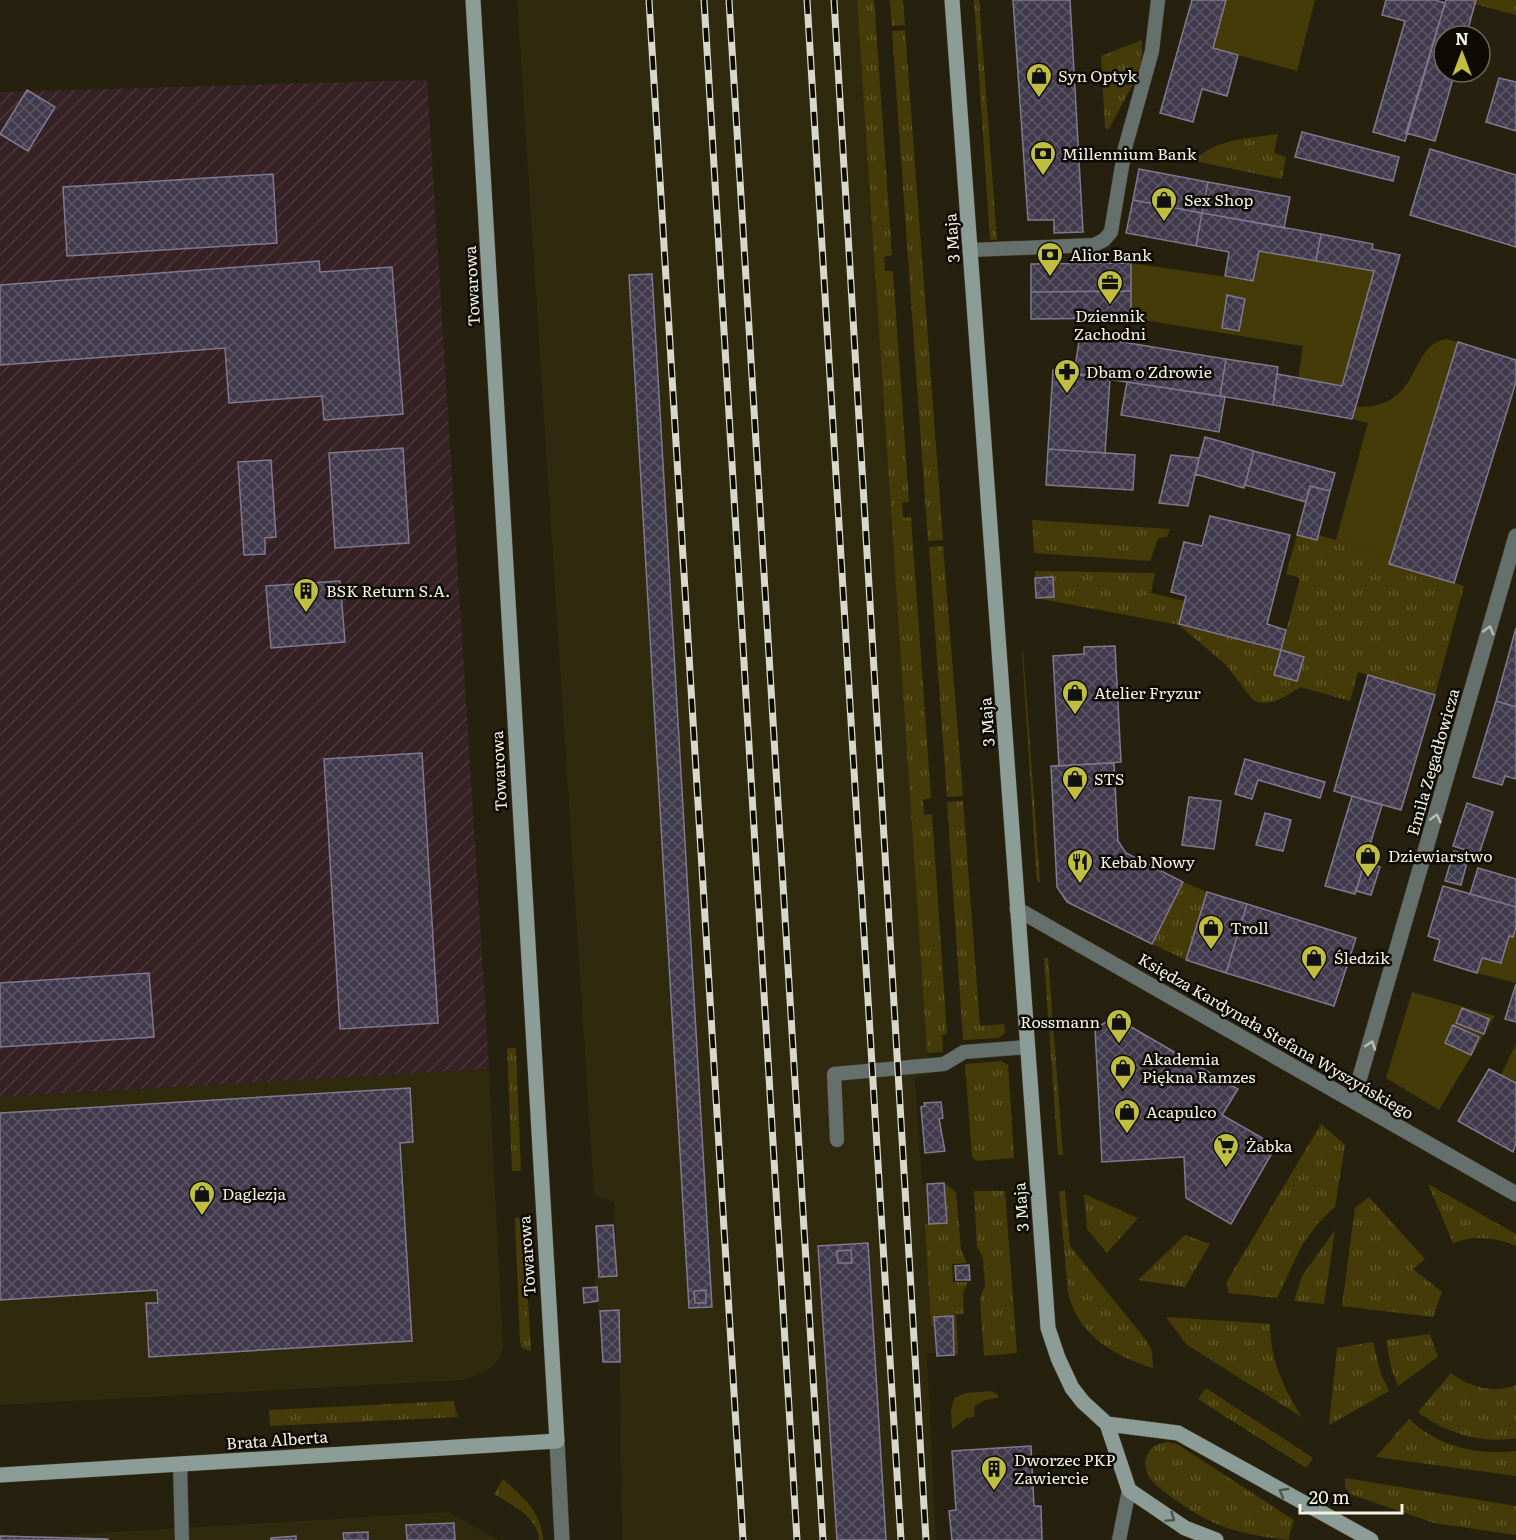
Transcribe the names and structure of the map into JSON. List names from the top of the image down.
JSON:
{
  "streets": {
    "street": [
      "3 Maja",
      "Towarowa",
      "Emila Zegadłowicza",
      "Księdza Kardynała Stefana Wyszyńskiego",
      "Brata Alberta"
    ]
  },
  "crossings": [
    ["3 Maja", "Księdza Kardynała Stefana Wyszyńskiego"],
    ["Towarowa", "Brata Alberta"],
    ["Emila Zegadłowicza", "Księdza Kardynała Stefana Wyszyńskiego"]
  ],
  "one_way": ["Emila Zegadłowicza"],
  "places": {
    "shop": [
      "Syn Optyk",
      "Sex Shop",
      "Atelier Fryzur",
      "STS",
      "Dziewiarstwo",
      "Troll",
      "Śledzik",
      "Rossmann",
      "Akademia Piękna Ramzes",
      "Acapulco",
      "Daglezja"
    ],
    "bank": ["Millennium Bank", "Alior Bank"],
    "office": ["Dziennik Zachodni"],
    "pharmacy": ["Dbam o Zdrowie"],
    "building": ["BSK Return S.A.", "Dworzec PKP Zawiercie"],
    "restaurant": ["Kebab Nowy"],
    "supermarket": ["Żabka"]
  },
  "scale_bar": "20 m",
  "north": "top"
}
